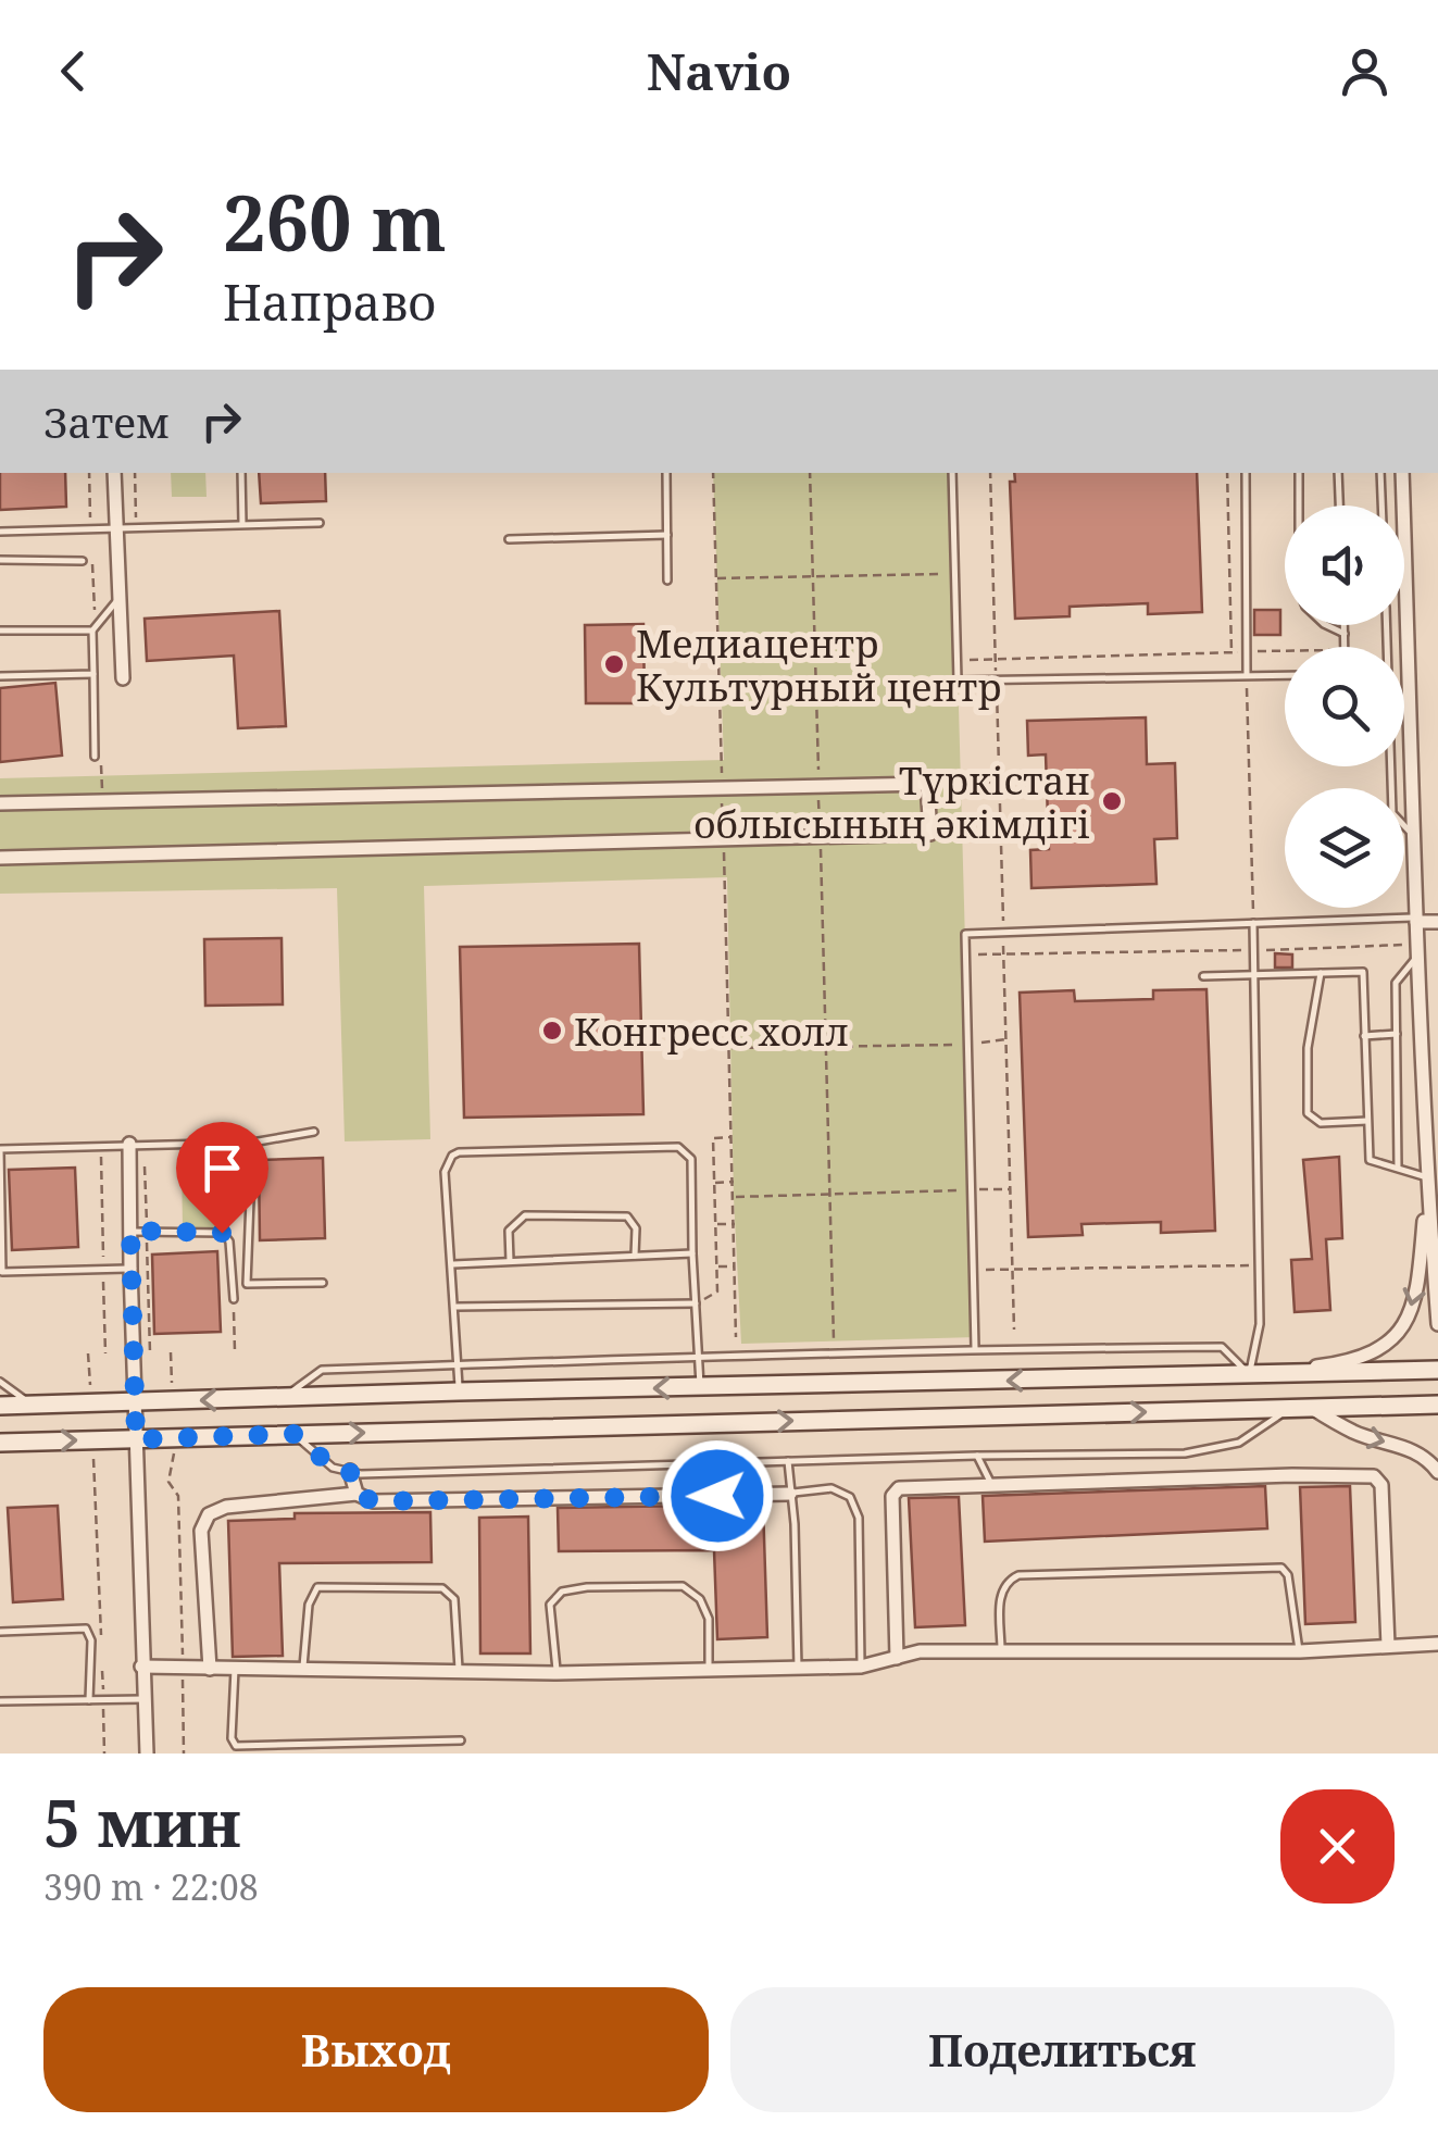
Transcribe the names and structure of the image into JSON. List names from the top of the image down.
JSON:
{
  "places": ["Медиацентр Культурный центр", "Түркістан облысының әкімдігі", "Конгресс холл"],
  "page": {
    "header": "Navio",
    "turn": ["260 m", "Направо"],
    "then": "Затем",
    "heading": ["5 мин", "390 m · 22:08"],
    "buttons": ["Выход", "Поделиться"]
  }
}
